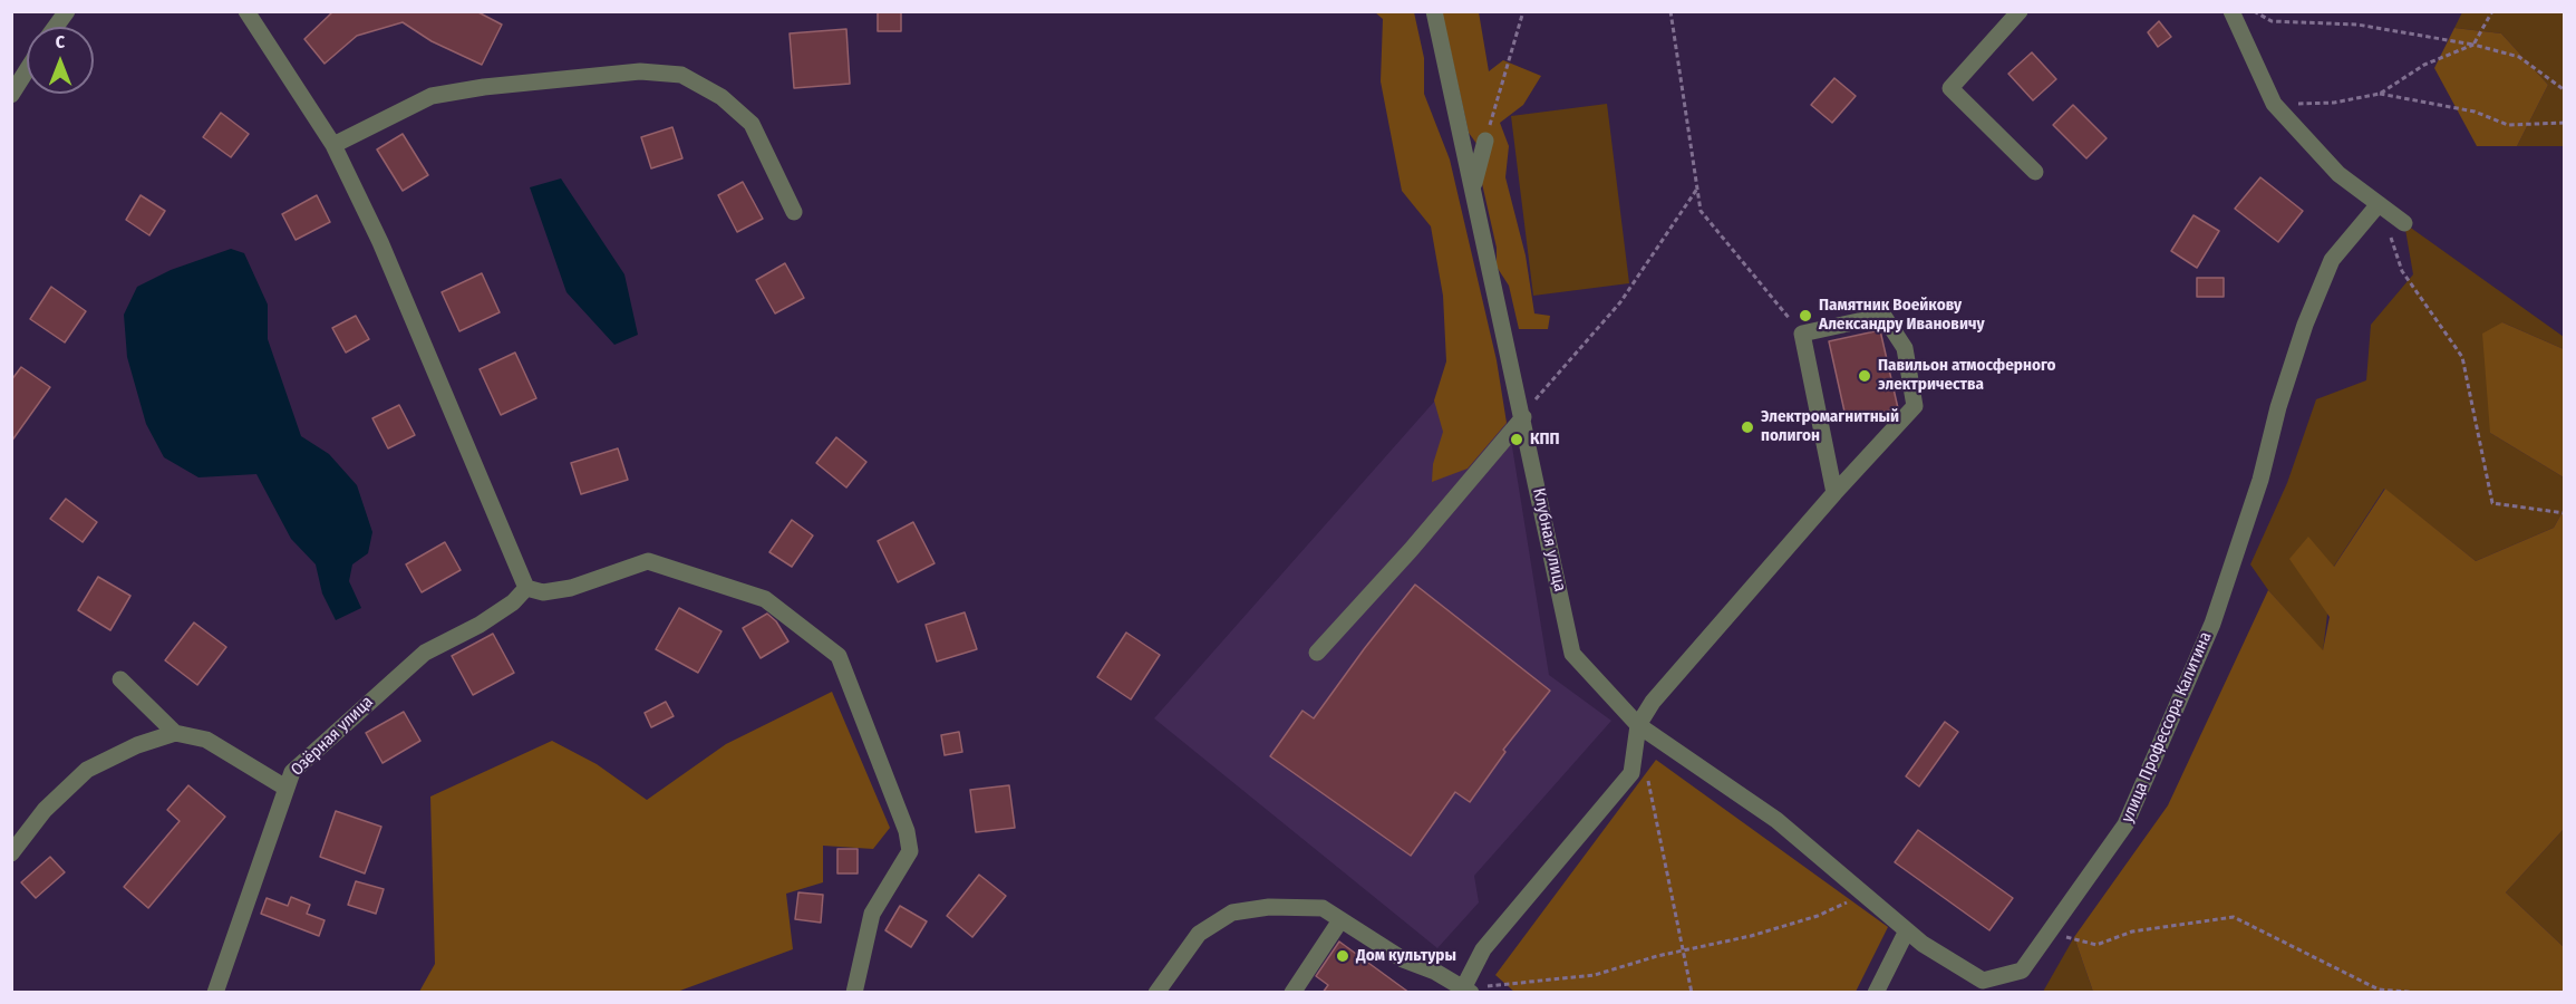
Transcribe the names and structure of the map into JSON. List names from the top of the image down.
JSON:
{
  "streets": {
    "street": ["Клубная улица", "улица Профессора Калитина", "Озёрная улица"]
  },
  "crossings": [
    ["Клубная улица", "улица Профессора Калитина"]
  ],
  "places": [
    "Памятник Воейкову Александру Ивановичу",
    "Павильон атмосферного электричества",
    "Электромагнитный полигон",
    "КПП",
    "Дом культуры"
  ],
  "north": "top"
}
